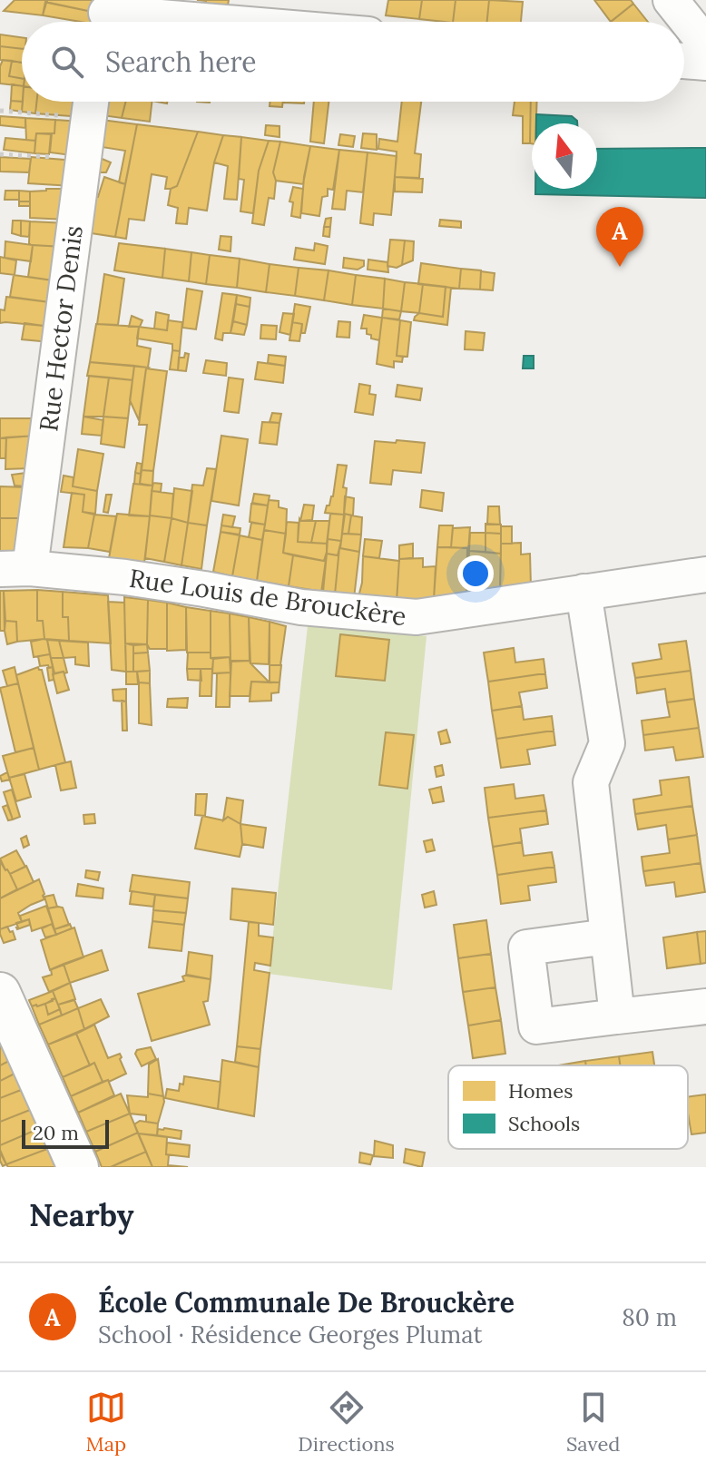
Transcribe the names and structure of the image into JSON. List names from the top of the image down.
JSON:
{
  "streets": {
    "street": ["Rue Hector Denis", "Rue Louis de Brouckère"]
  },
  "crossings": [
    ["Rue Hector Denis", "Rue Louis de Brouckère"]
  ],
  "legend": ["Homes", "Schools"],
  "scale_bar": "20 m",
  "north": "top",
  "page": {
    "search": "Search here",
    "pins": "A",
    "scale": "20 m",
    "heading": "Nearby",
    "list": [
      {
        "mark": "A",
        "name": "École Communale De Brouckère",
        "note": "School · Résidence Georges Plumat",
        "value": "80 m"
      }
    ],
    "nav": ["Map", "Directions", "Saved"]
  }
}
